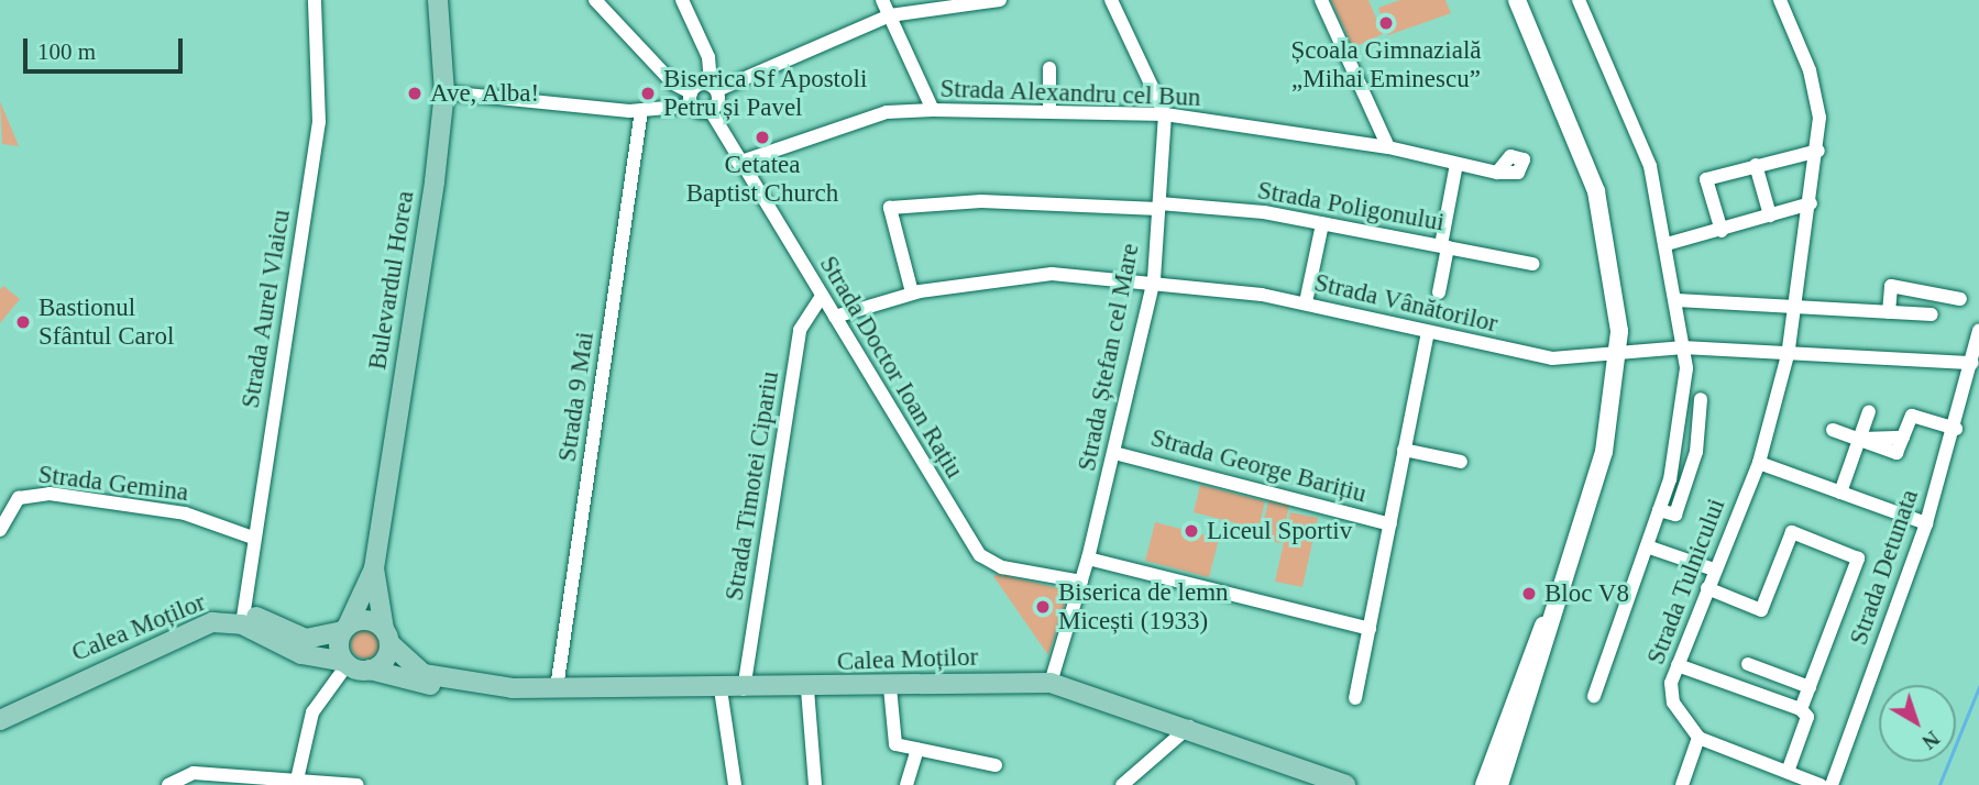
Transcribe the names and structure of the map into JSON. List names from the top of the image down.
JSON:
{
  "streets": {
    "main road": ["Bulevardul Horea", "Calea Moților"],
    "street": [
      "Strada Alexandru cel Bun",
      "Strada Poligonului",
      "Strada Vânătorilor",
      "Strada Aurel Vlaicu",
      "Strada Ștefan cel Mare",
      "Strada Doctor Ioan Rațiu",
      "Strada 9 Mai",
      "Strada George Barițiu",
      "Strada Gemina",
      "Strada Timotei Cipariu",
      "Strada Detunata",
      "Strada Tulnicului"
    ]
  },
  "crossings": [
    ["Strada Alexandru cel Bun", "Strada Ștefan cel Mare"],
    ["Strada Alexandru cel Bun", "Strada Doctor Ioan Rațiu"],
    ["Strada Poligonului", "Strada Vânătorilor"],
    ["Strada Poligonului", "Strada Ștefan cel Mare"],
    ["Strada Vânătorilor", "Strada Ștefan cel Mare"],
    ["Strada Vânătorilor", "Strada Doctor Ioan Rațiu"],
    ["Strada Vânătorilor", "Strada Detunata"],
    ["Strada Vânătorilor", "Strada Tulnicului"],
    ["Strada Aurel Vlaicu", "Strada Gemina"],
    ["Strada Aurel Vlaicu", "Calea Moților"],
    ["Strada Ștefan cel Mare", "Strada Doctor Ioan Rațiu"],
    ["Strada Ștefan cel Mare", "Strada George Barițiu"],
    ["Strada Ștefan cel Mare", "Calea Moților"],
    ["Strada Doctor Ioan Rațiu", "Strada Timotei Cipariu"],
    ["Strada 9 Mai", "Calea Moților"],
    ["Strada Timotei Cipariu", "Calea Moților"]
  ],
  "places": [
    "Școala Gimnazială „Mihai Eminescu”",
    "Ave, Alba!",
    "Biserica Sf Apostoli Petru și Pavel",
    "Cetatea Baptist Church",
    "Bastionul Sfântul Carol",
    "Liceul Sportiv",
    "Bloc V8",
    "Biserica de lemn Micești (1933)"
  ],
  "scale_bar": "100 m",
  "north": "bottom right"
}
